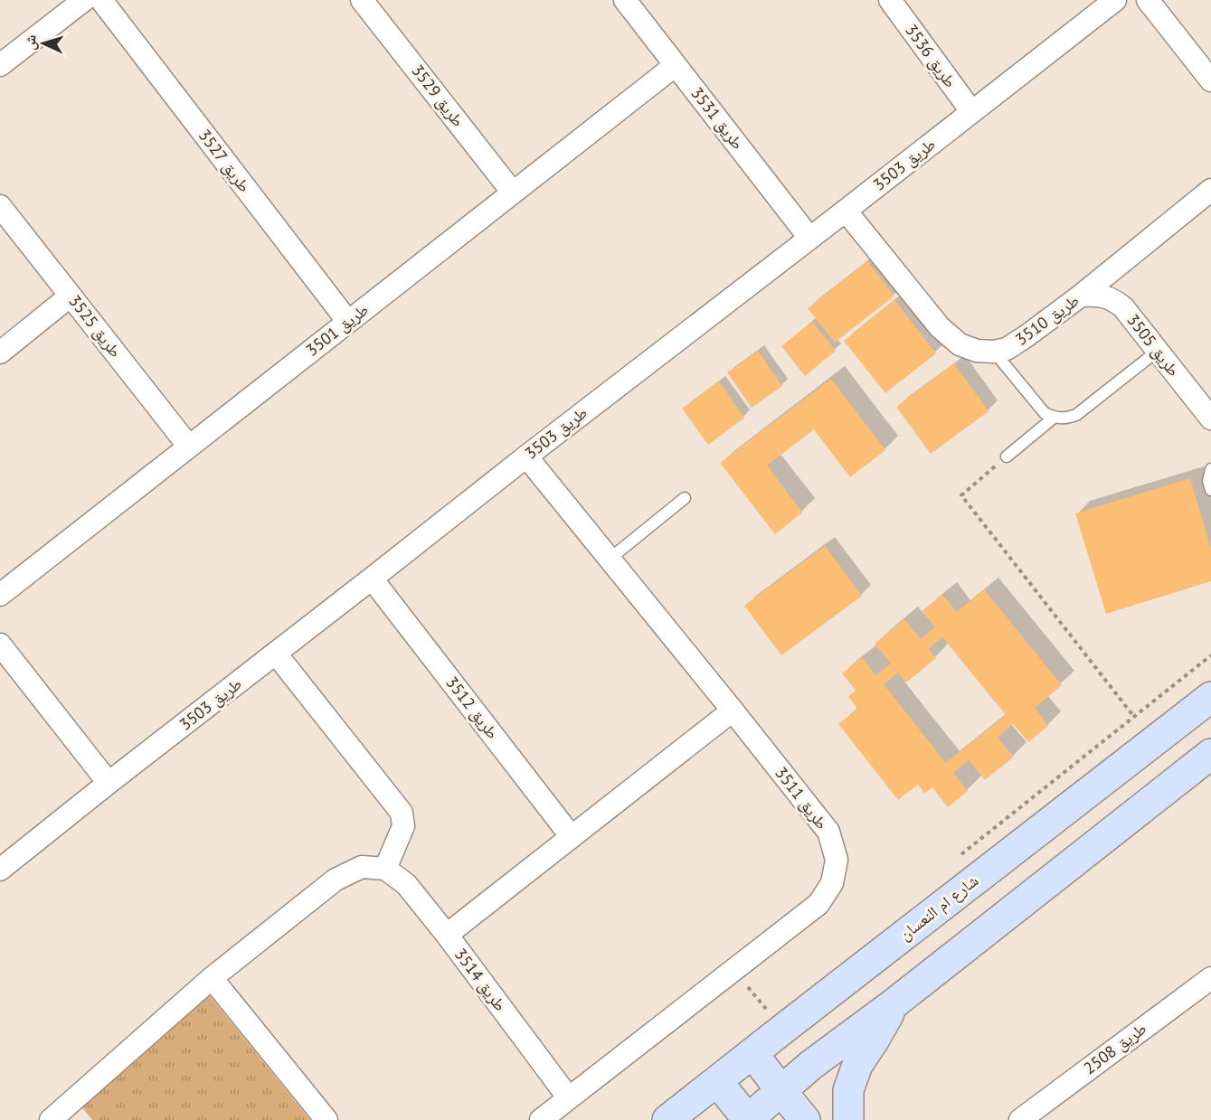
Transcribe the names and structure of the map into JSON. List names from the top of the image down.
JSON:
{
  "streets": {
    "main road": ["شارع ام النعسان"],
    "street": [
      "طريق 3536",
      "طريق 3529",
      "طريق 3531",
      "طريق 3527",
      "طريق 3503",
      "طريق 3510",
      "طريق 3525",
      "طريق 3501",
      "طريق 3505",
      "طريق 3512",
      "طريق 3511",
      "طريق 3514",
      "طريق 2508"
    ]
  },
  "crossings": [
    ["طريق 3536", "طريق 3503"],
    ["طريق 3529", "طريق 3501"],
    ["طريق 3531", "طريق 3503"],
    ["طريق 3531", "طريق 3501"],
    ["طريق 3527", "طريق 3501"],
    ["طريق 3503", "طريق 3512"],
    ["طريق 3503", "طريق 3511"],
    ["طريق 3510", "طريق 3505"],
    ["طريق 3525", "طريق 3501"],
    ["طريق 3511", "طريق 3514"]
  ],
  "north": "left"
}
